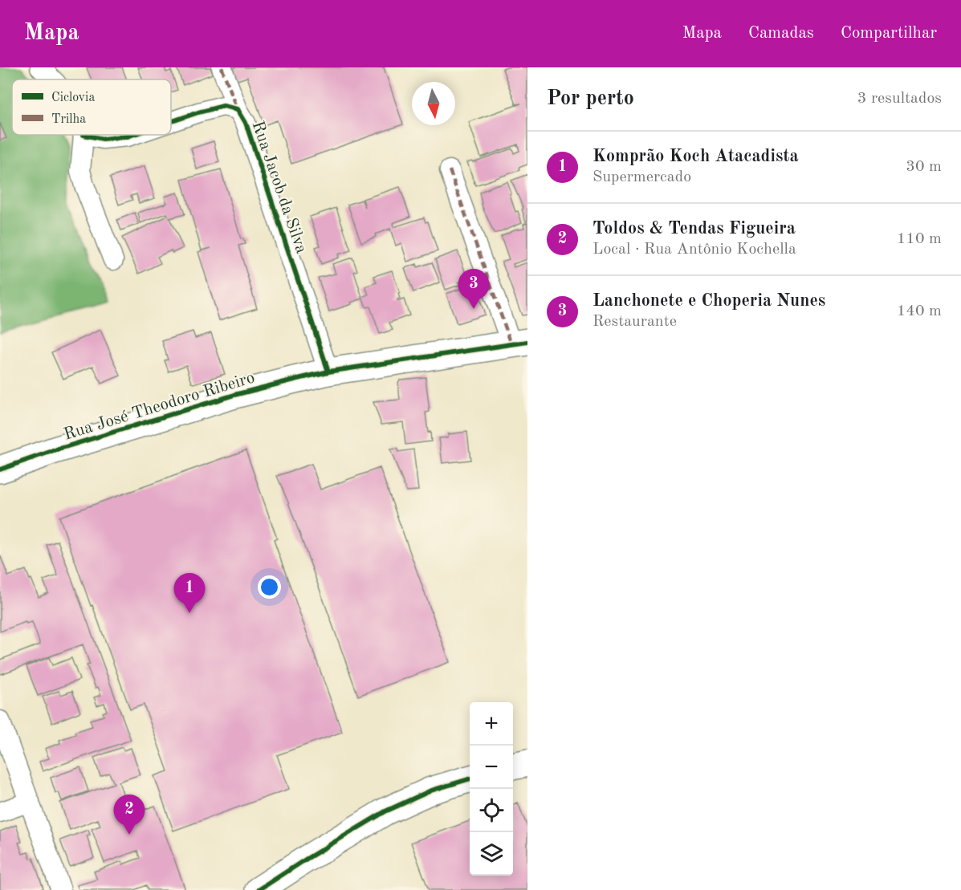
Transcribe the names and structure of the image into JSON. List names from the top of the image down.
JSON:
{
  "streets": {
    "main road": ["Rua José Theodoro Ribeiro"],
    "street": ["Rua Jacob da Silva"]
  },
  "crossings": [
    ["Rua Jacob da Silva", "Rua José Theodoro Ribeiro"]
  ],
  "legend": ["Ciclovia", "Trilha"],
  "north": "bottom",
  "page": {
    "header": "Mapa",
    "nav": ["Mapa", "Camadas", "Compartilhar"],
    "heading": ["Por perto", "3 resultados"],
    "list": [
      {
        "mark": "1",
        "name": "Komprão Koch Atacadista",
        "note": "Supermercado",
        "value": "30 m"
      },
      {
        "mark": "2",
        "name": "Toldos & Tendas Figueira",
        "note": "Local · Rua Antônio Kochella",
        "value": "110 m"
      },
      {
        "mark": "3",
        "name": "Lanchonete e Choperia Nunes",
        "note": "Restaurante",
        "value": "140 m"
      }
    ],
    "pins": ["3", "1", "2"],
    "map_buttons": ["+", "−"]
  }
}
